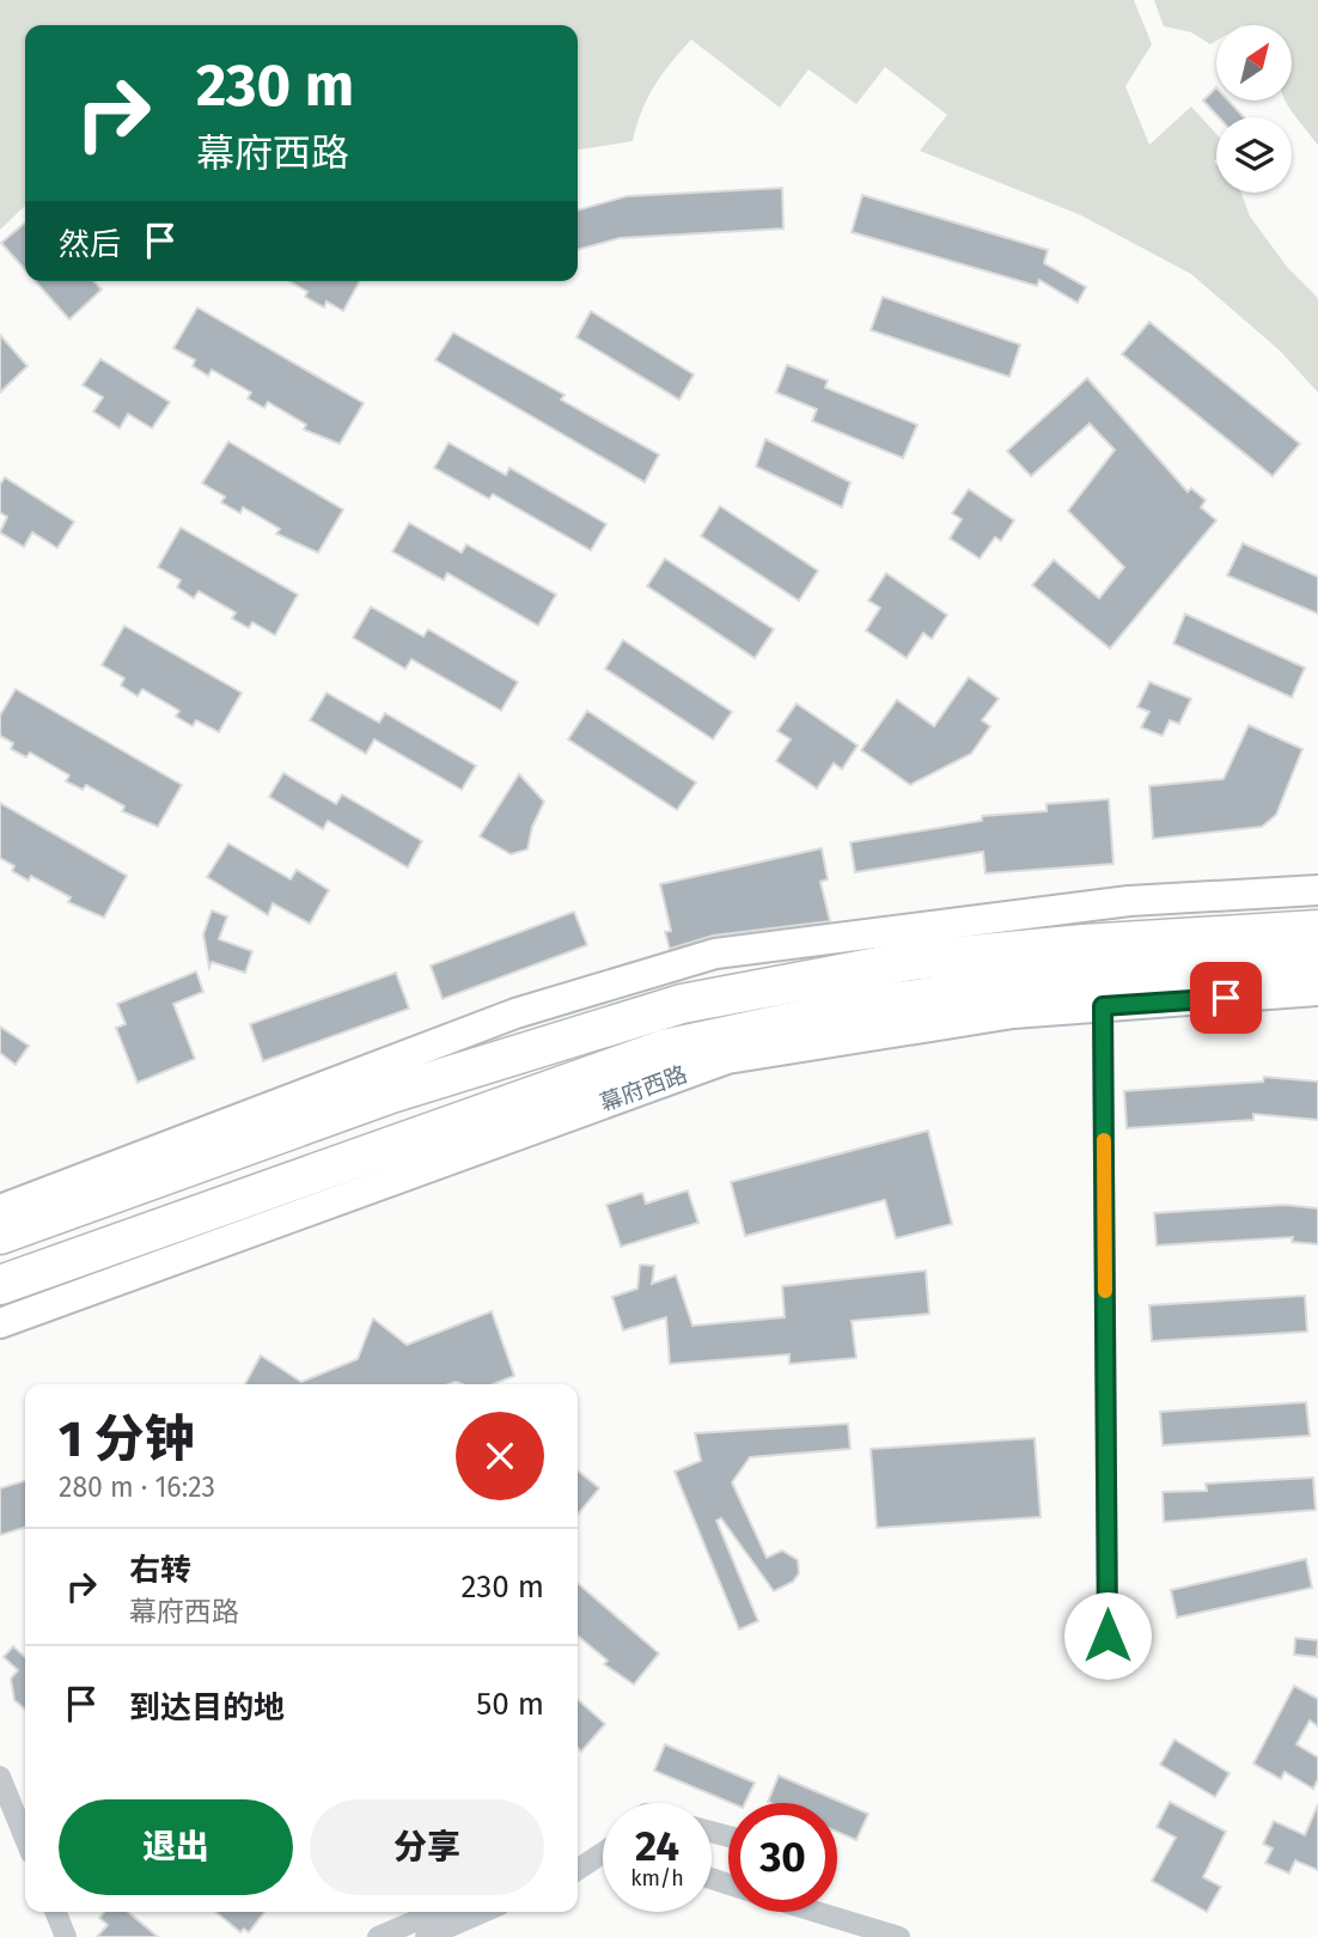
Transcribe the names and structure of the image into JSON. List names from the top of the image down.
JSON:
{
  "streets": {
    "highway": ["幕府西路"]
  },
  "north": "top right",
  "page": {
    "turn": ["230 m", "幕府西路"],
    "then": "然后",
    "heading": ["1 分钟", "280 m · 16:23"],
    "list": [
      {
        "name": "右转",
        "note": "幕府西路",
        "value": "230 m"
      },
      {
        "name": "到达目的地",
        "value": "50 m"
      }
    ],
    "buttons": ["退出", "分享"],
    "speed": "24 km/h",
    "limit": "30"
  }
}
